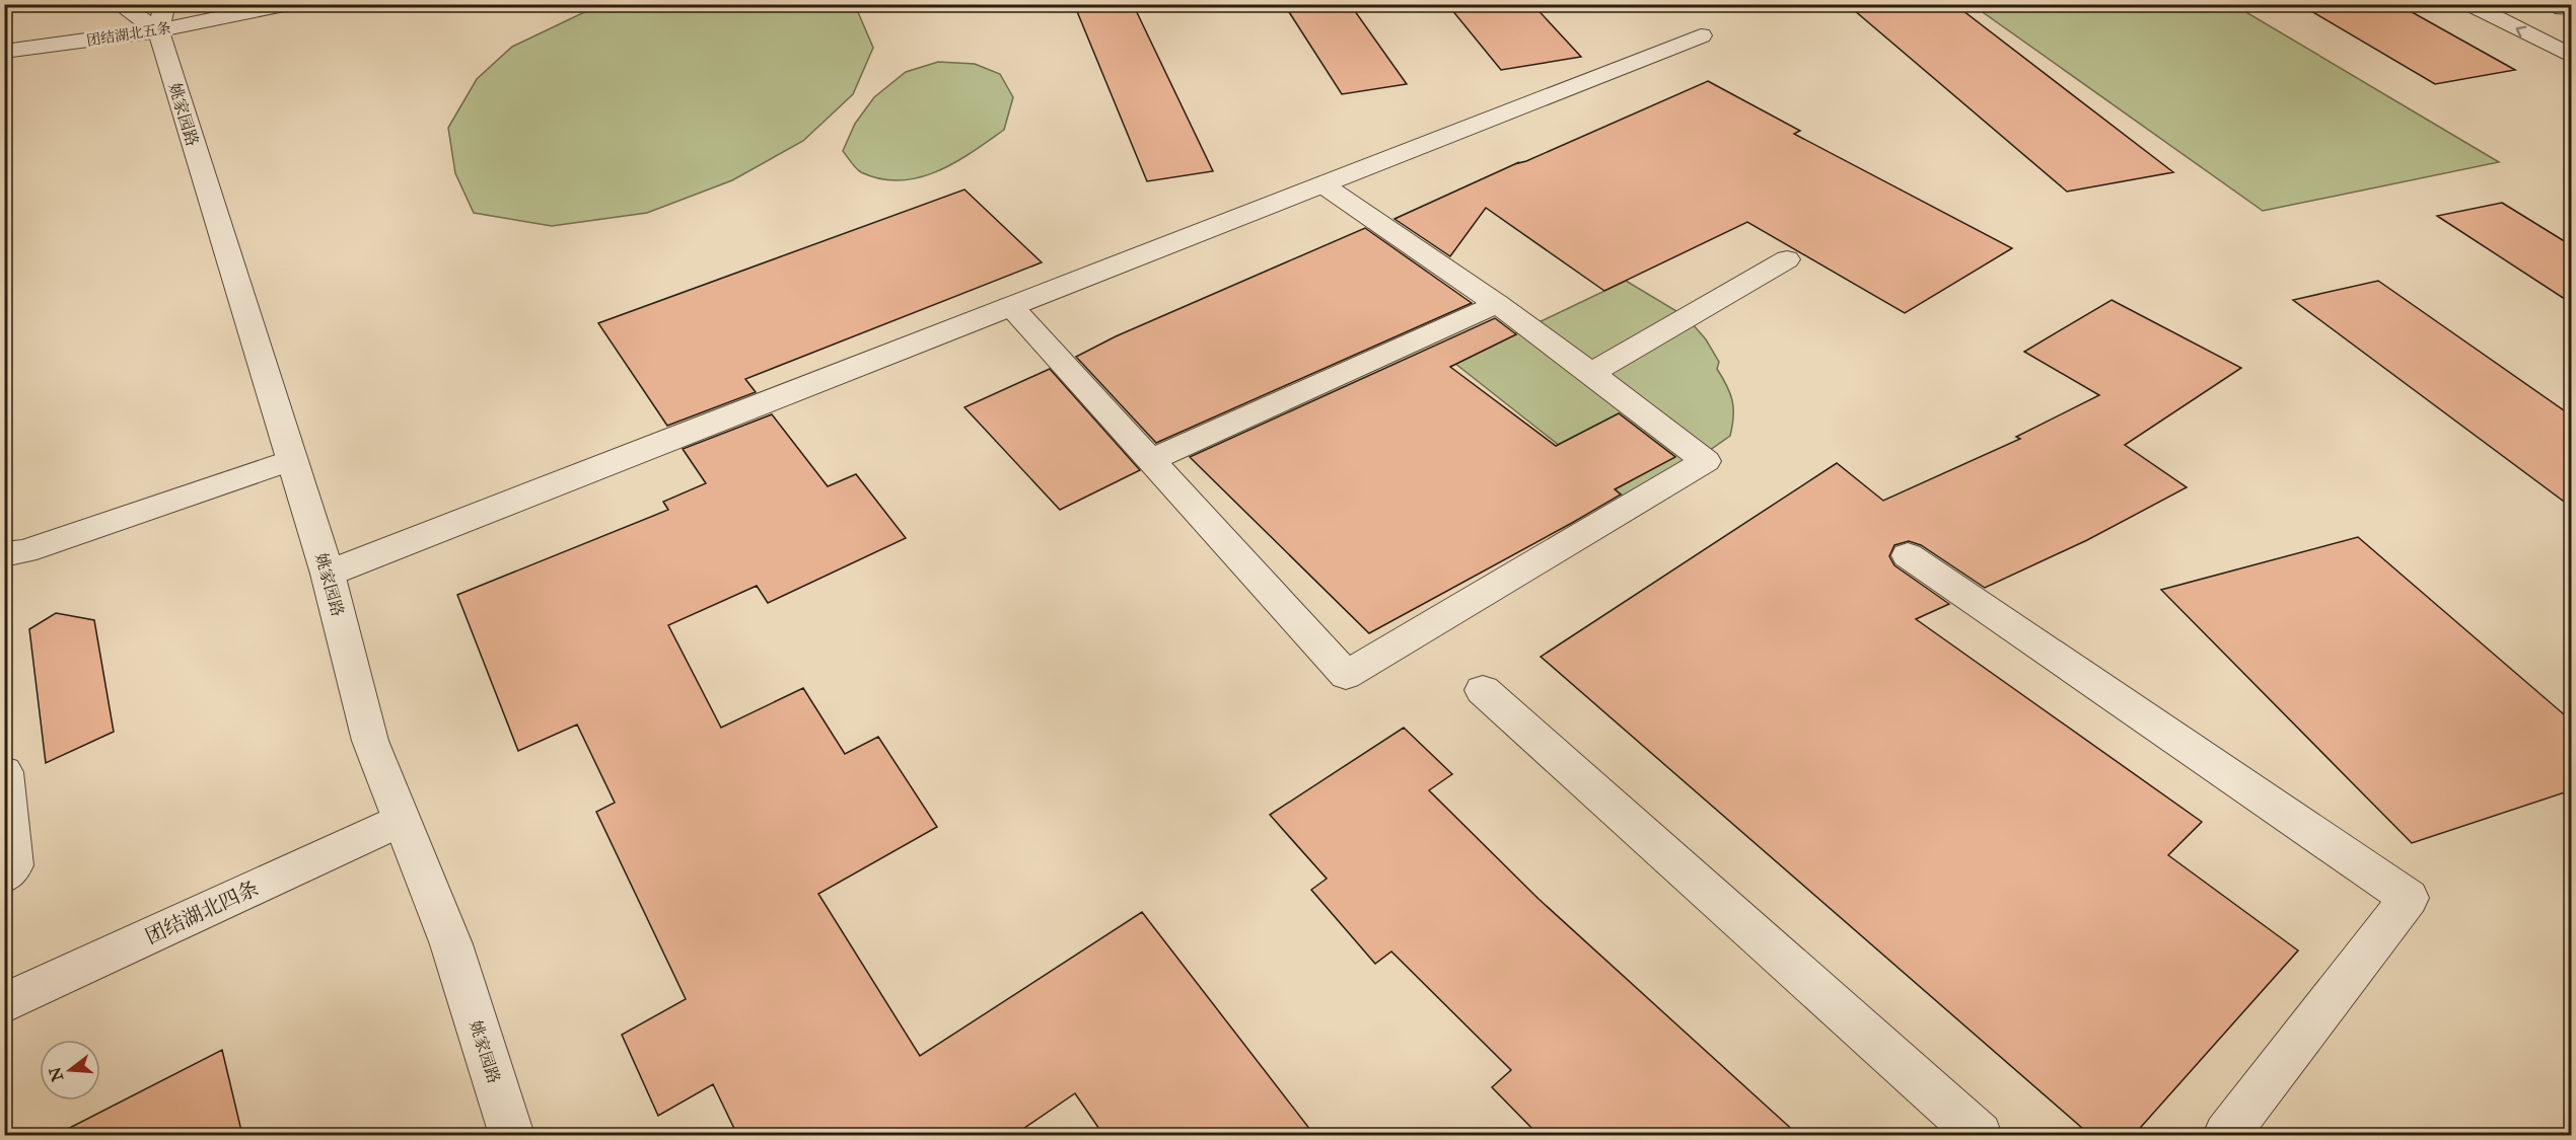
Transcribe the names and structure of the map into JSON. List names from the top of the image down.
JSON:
{
  "streets": {
    "street": ["团结湖北五条", "姚家园路", "团结湖北四条"]
  },
  "crossings": [
    ["团结湖北五条", "姚家园路"],
    ["姚家园路", "团结湖北四条"]
  ],
  "north": "left"
}
